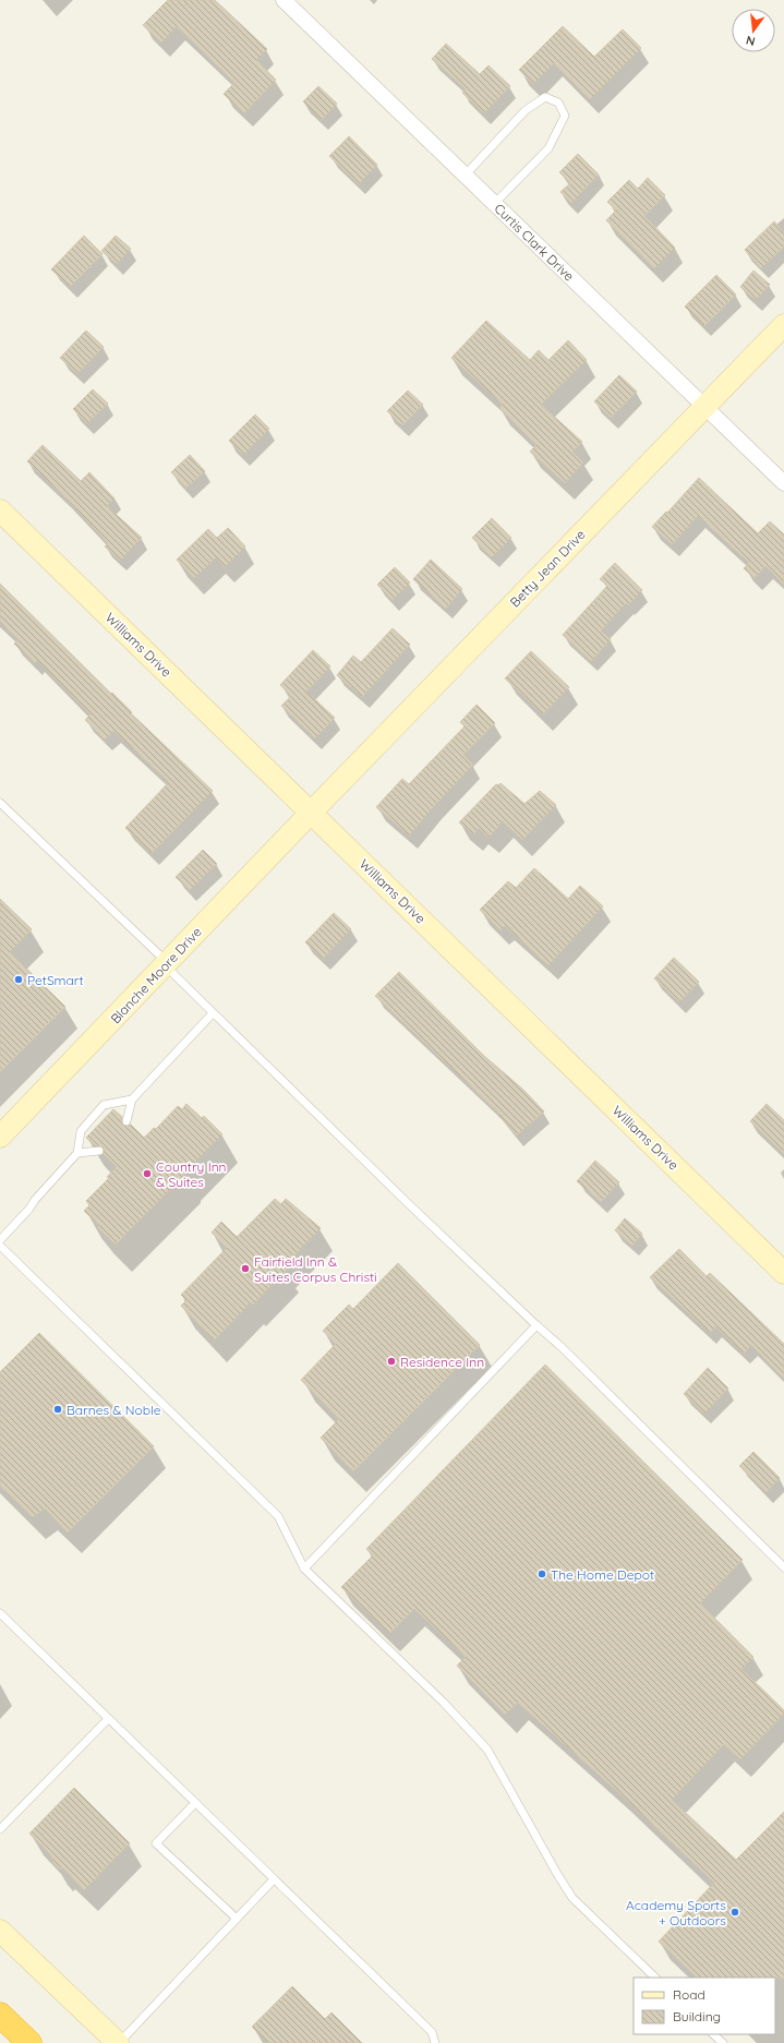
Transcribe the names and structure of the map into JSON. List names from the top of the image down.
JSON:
{
  "streets": {
    "street": [
      "Curtis Clark Drive",
      "Betty Jean Drive",
      "Williams Drive",
      "Blanche Moore Drive"
    ]
  },
  "crossings": [
    ["Curtis Clark Drive", "Betty Jean Drive"],
    ["Betty Jean Drive", "Williams Drive"],
    ["Betty Jean Drive", "Blanche Moore Drive"],
    ["Williams Drive", "Blanche Moore Drive"]
  ],
  "places": [
    "PetSmart",
    "Country Inn & Suites",
    "Fairfield Inn & Suites Corpus Christi",
    "Residence Inn",
    "Barnes & Noble",
    "The Home Depot",
    "Academy Sports + Outdoors"
  ],
  "legend": ["Road", "Building"],
  "north": "bottom"
}
